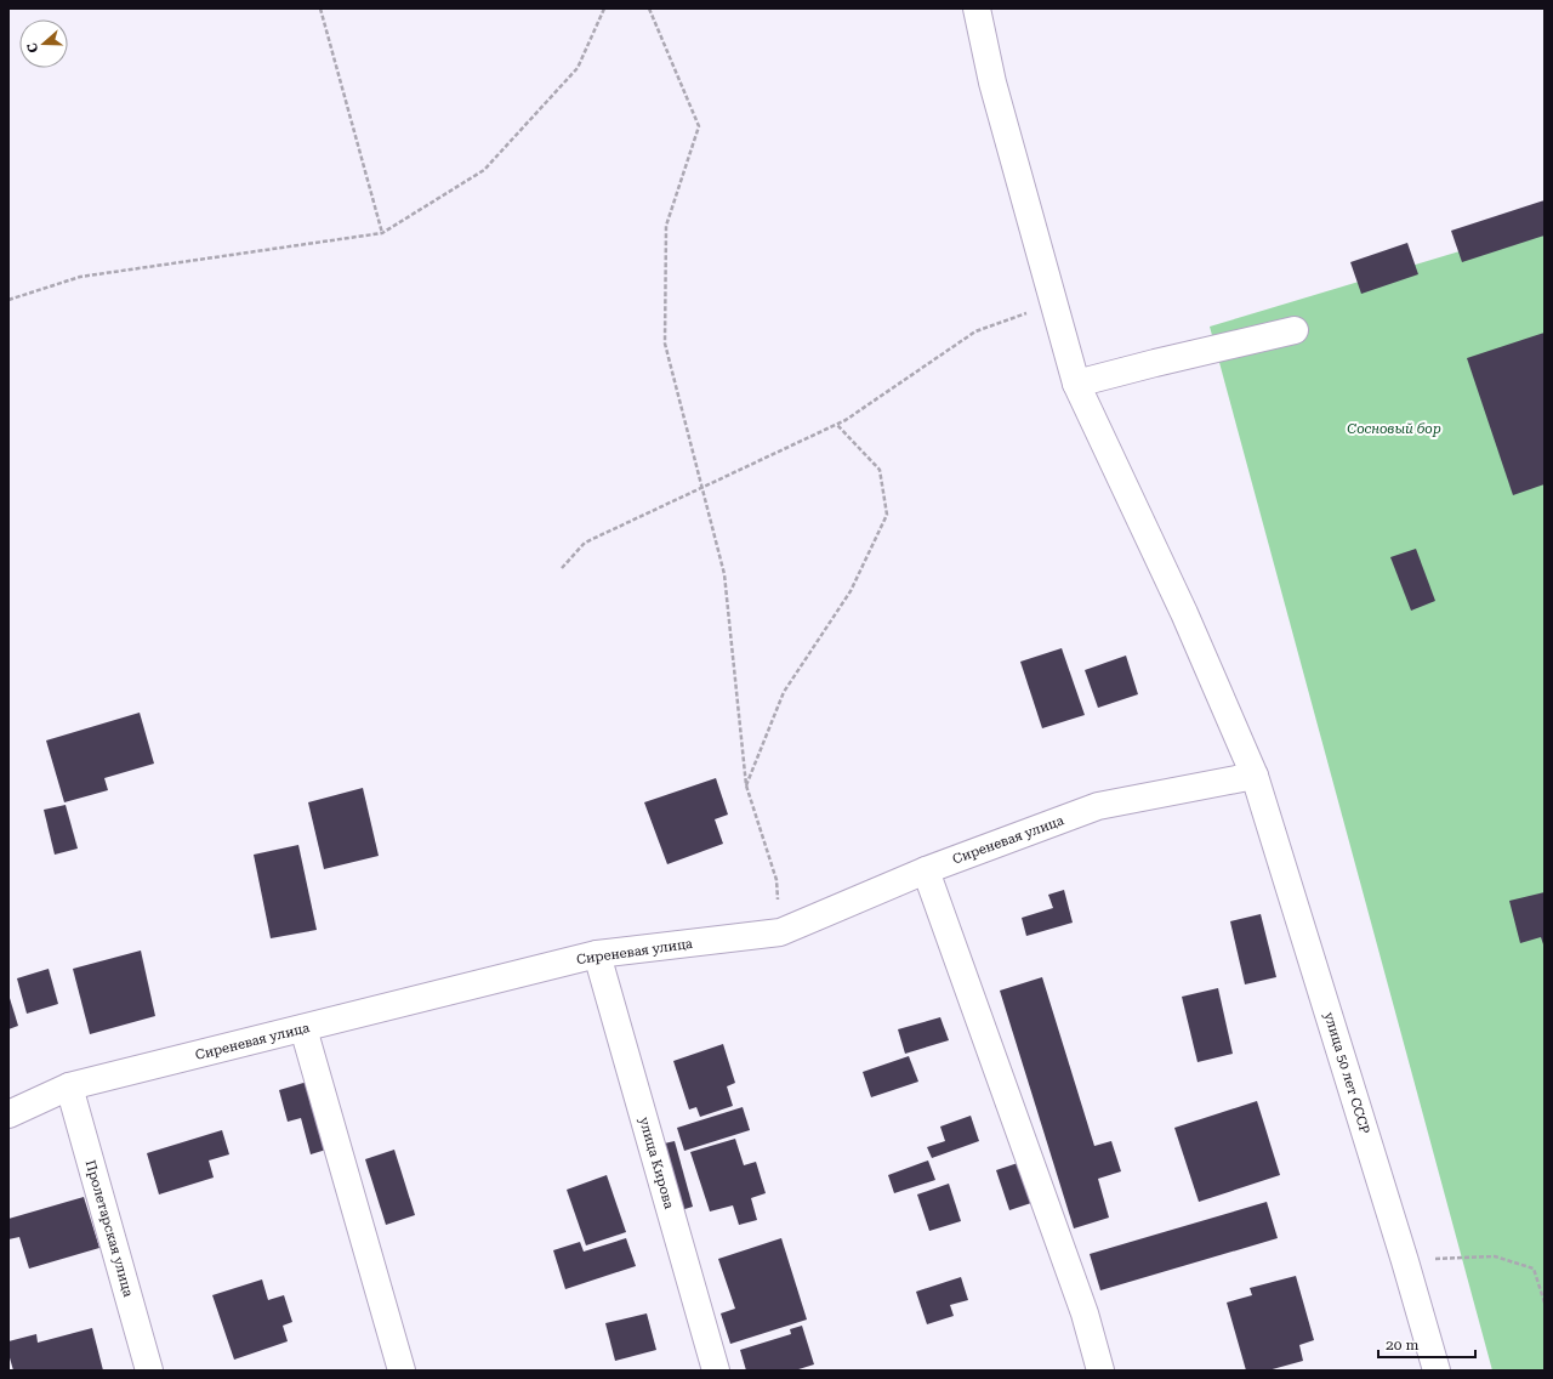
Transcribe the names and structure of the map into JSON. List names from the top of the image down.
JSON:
{
  "streets": {
    "street": [
      "Сиреневая улица",
      "улица 50 лет СССР",
      "улица Кирова",
      "Пролетарская улица"
    ]
  },
  "crossings": [
    ["Сиреневая улица", "улица 50 лет СССР"],
    ["Сиреневая улица", "улица Кирова"],
    ["Сиреневая улица", "Пролетарская улица"]
  ],
  "parks": ["Сосновый бор"],
  "scale_bar": "20 m",
  "north": "left"
}
